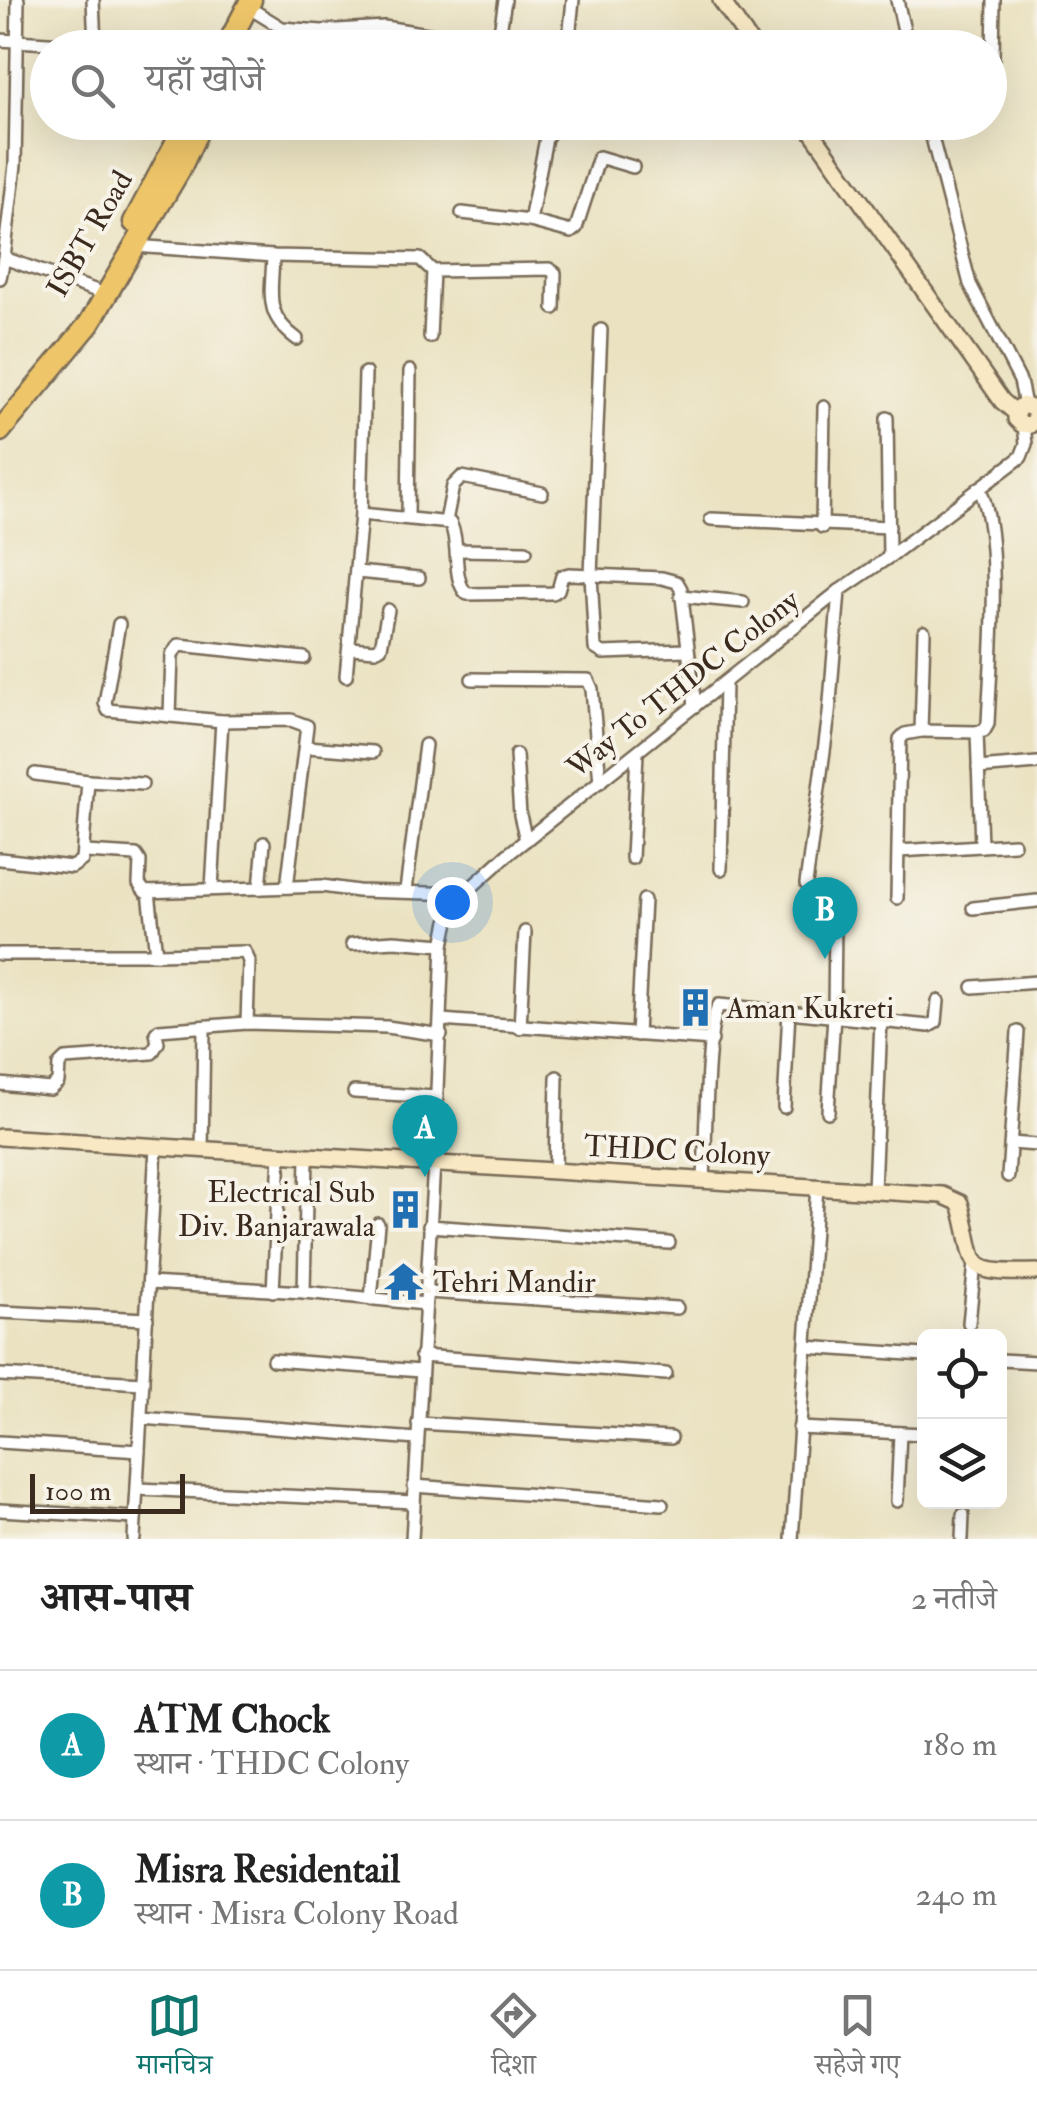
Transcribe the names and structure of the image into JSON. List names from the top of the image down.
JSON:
{
  "streets": {
    "highway": ["ISBT Road"],
    "street": ["Way To THDC Colony", "THDC Colony"]
  },
  "places": {
    "building": ["Aman Kukreti", "Electrical Sub Div. Banjarawala"],
    "temple": ["Tehri Mandir"]
  },
  "scale_bar": "100 m",
  "page": {
    "search": "यहाँ खोजें",
    "pins": ["B", "A"],
    "scale": "100 m",
    "heading": ["आस-पास", "2 नतीजे"],
    "list": [
      {
        "mark": "A",
        "name": "ATM Chock",
        "note": "स्थान · THDC Colony",
        "value": "180 m"
      },
      {
        "mark": "B",
        "name": "Misra Residentail",
        "note": "स्थान · Misra Colony Road",
        "value": "240 m"
      }
    ],
    "nav": ["मानचित्र", "दिशा", "सहेजे गए"]
  }
}
